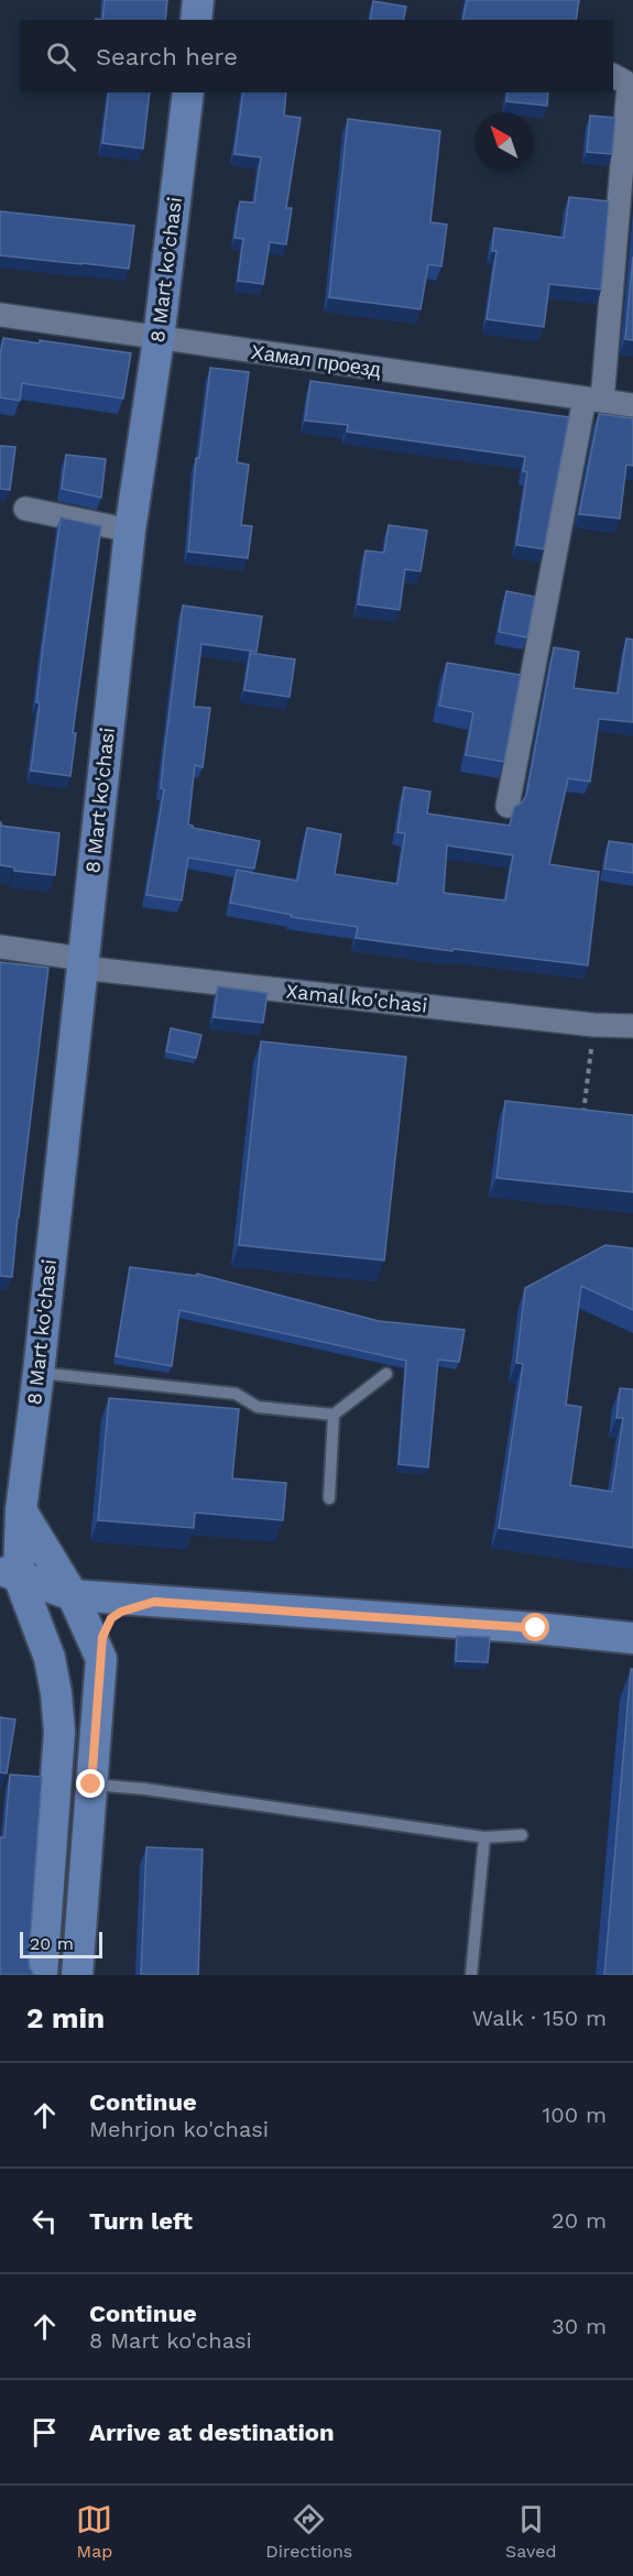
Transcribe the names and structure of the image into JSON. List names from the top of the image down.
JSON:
{
  "streets": {
    "street": ["8 Mart ko'chasi", "Хамал проезд", "Xamal ko'chasi"]
  },
  "crossings": [
    ["8 Mart ko'chasi", "Хамал проезд"],
    ["8 Mart ko'chasi", "Xamal ko'chasi"]
  ],
  "scale_bar": "20 m",
  "north": "top left",
  "page": {
    "search": "Search here",
    "scale": "20 m",
    "heading": ["2 min", "Walk · 150 m"],
    "list": [
      ["Continue", "Mehrjon ko'chasi", "100 m"],
      ["Turn left", "20 m"],
      ["Continue", "8 Mart ko'chasi", "30 m"],
      "Arrive at destination"
    ],
    "nav": ["Map", "Directions", "Saved"]
  }
}
